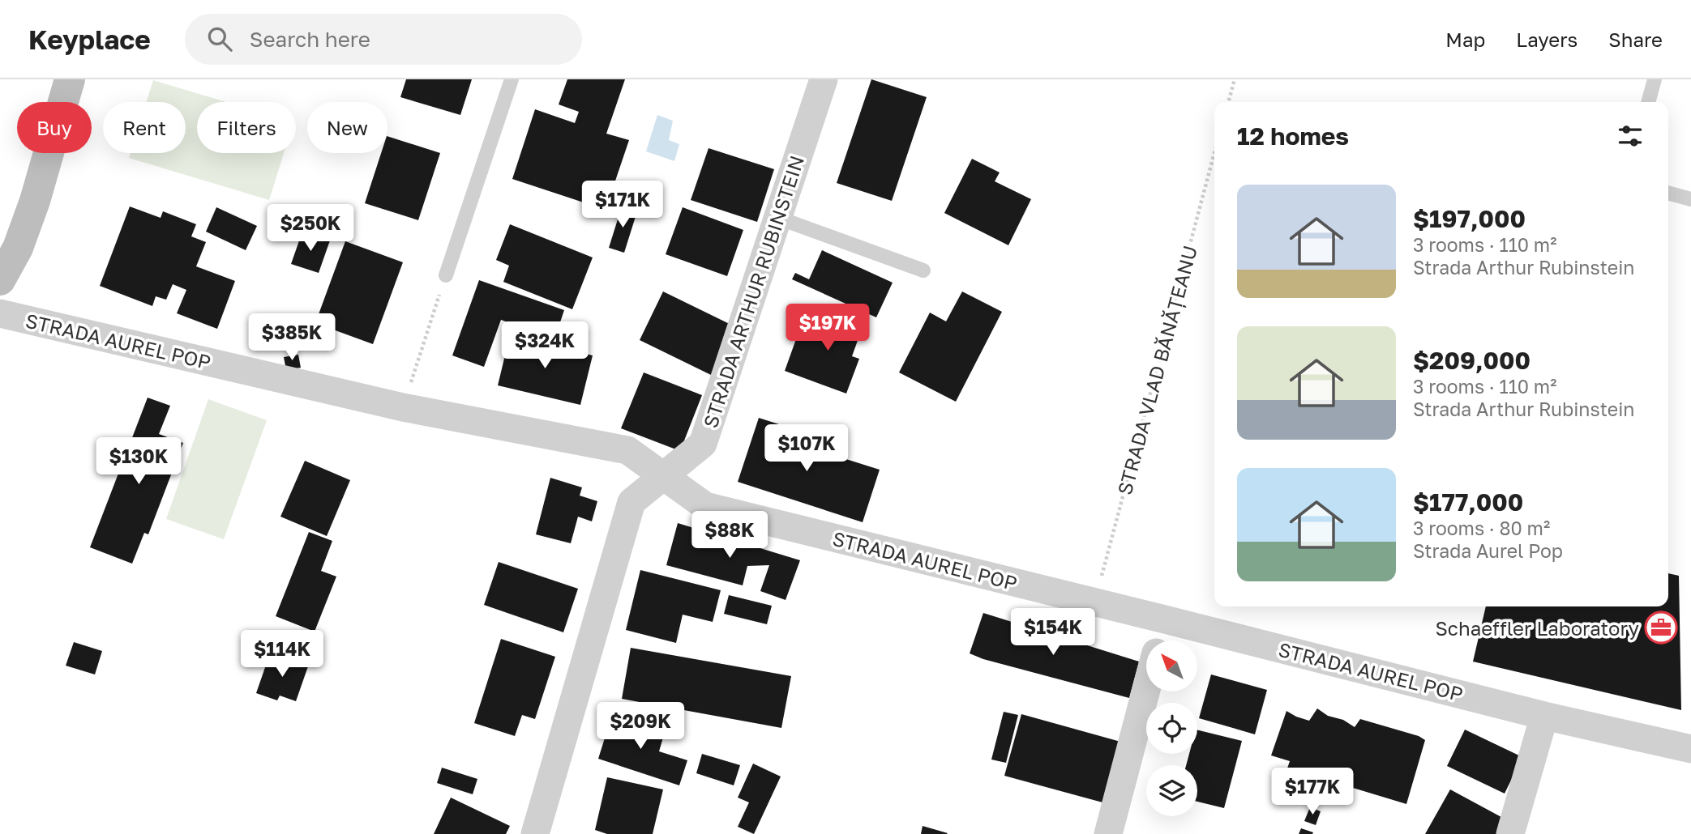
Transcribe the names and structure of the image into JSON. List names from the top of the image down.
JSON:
{
  "streets": {
    "street": ["STRADA ARTHUR RUBINSTEIN", "STRADA AUREL POP"],
    "path": ["STRADA VLAD BĂNĂȚEANU"]
  },
  "crossings": [
    ["STRADA ARTHUR RUBINSTEIN", "STRADA AUREL POP"],
    ["STRADA AUREL POP", "STRADA VLAD BĂNĂȚEANU"]
  ],
  "places": {
    "office": ["Schaeffler Laboratory"]
  },
  "north": "top left",
  "page": {
    "header": "Keyplace",
    "search": "Search here",
    "nav": ["Map", "Layers", "Share"],
    "chip": [
      "Buy",
      "Rent",
      "Filters",
      "New"
    ],
    "heading": "12 homes",
    "list": [
      {
        "name": "$197,000",
        "note": "3 rooms · 110 m² · Strada Arthur Rubinstein"
      },
      {
        "name": "$209,000",
        "note": "3 rooms · 110 m² · Strada Arthur Rubinstein"
      },
      {
        "name": "$177,000",
        "note": "3 rooms · 80 m² · Strada Aurel Pop"
      }
    ],
    "price": [
      "$171K",
      "$250K",
      "$197K",
      "$385K",
      "$324K",
      "$107K",
      "$130K",
      "$88K",
      "$154K",
      "$114K",
      "$209K",
      "$177K"
    ]
  }
}
